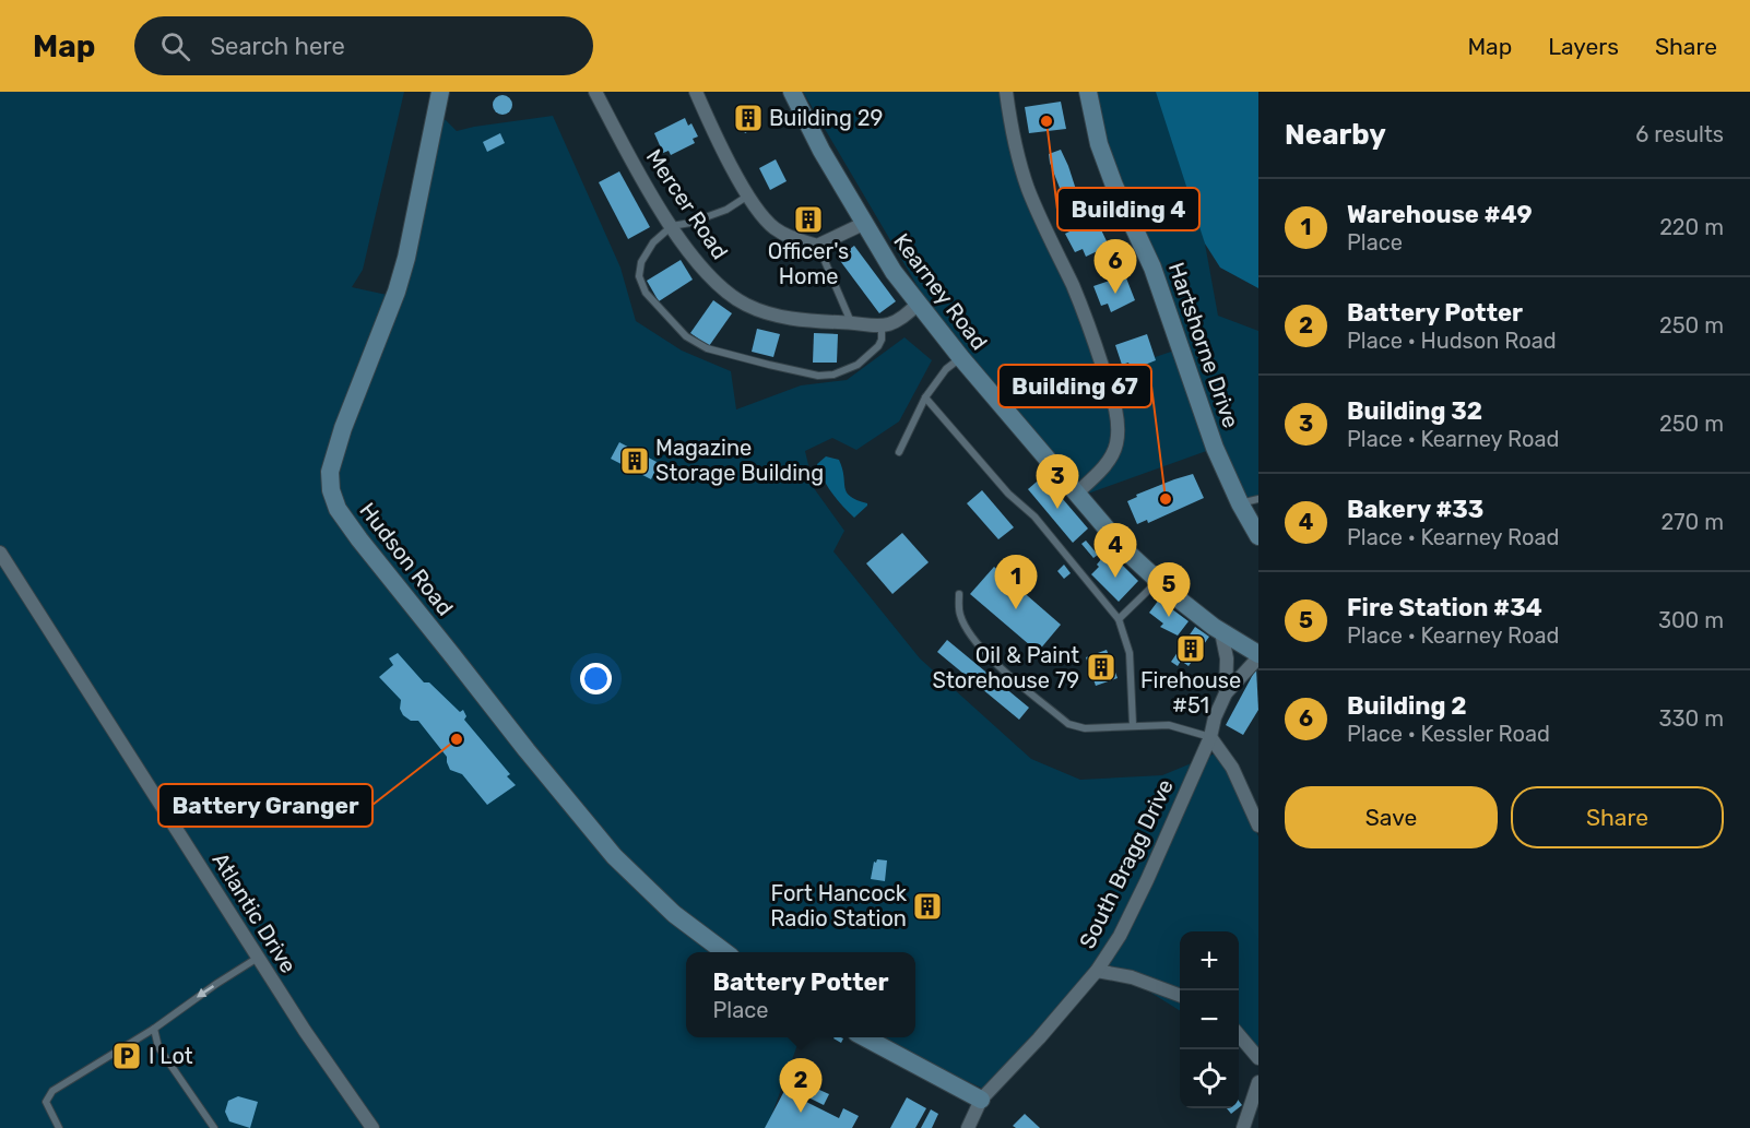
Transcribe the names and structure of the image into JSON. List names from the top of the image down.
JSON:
{
  "streets": {
    "street": [
      "Mercer Road",
      "Kearney Road",
      "Hartshorne Drive",
      "Hudson Road",
      "South Bragg Drive",
      "Atlantic Drive"
    ]
  },
  "crossings": [
    ["Kearney Road", "South Bragg Drive"]
  ],
  "places": {
    "building": [
      "Building 29",
      "Officer's Home",
      "Magazine Storage Building",
      "Firehouse #51",
      "Oil & Paint Storehouse 79",
      "Fort Hancock Radio Station"
    ],
    "other": ["Building 4", "Building 67", "Battery Granger"],
    "parking": ["I Lot"]
  },
  "page": {
    "header": "Map",
    "search": "Search here",
    "nav": ["Map", "Layers", "Share"],
    "heading": ["Nearby", "6 results"],
    "list": [
      {
        "mark": "1",
        "name": "Warehouse #49",
        "note": "Place",
        "value": "220 m"
      },
      {
        "mark": "2",
        "name": "Battery Potter",
        "note": "Place · Hudson Road",
        "value": "250 m"
      },
      {
        "mark": "3",
        "name": "Building 32",
        "note": "Place · Kearney Road",
        "value": "250 m"
      },
      {
        "mark": "4",
        "name": "Bakery #33",
        "note": "Place · Kearney Road",
        "value": "270 m"
      },
      {
        "mark": "5",
        "name": "Fire Station #34",
        "note": "Place · Kearney Road",
        "value": "300 m"
      },
      {
        "mark": "6",
        "name": "Building 2",
        "note": "Place · Kessler Road",
        "value": "330 m"
      }
    ],
    "pins": [
      "6",
      "3",
      "4",
      "1",
      "5",
      "2"
    ],
    "buttons": ["Save", "Share"],
    "map_buttons": ["+", "−"],
    "popup": ["Battery Potter", "Place"]
  }
}
